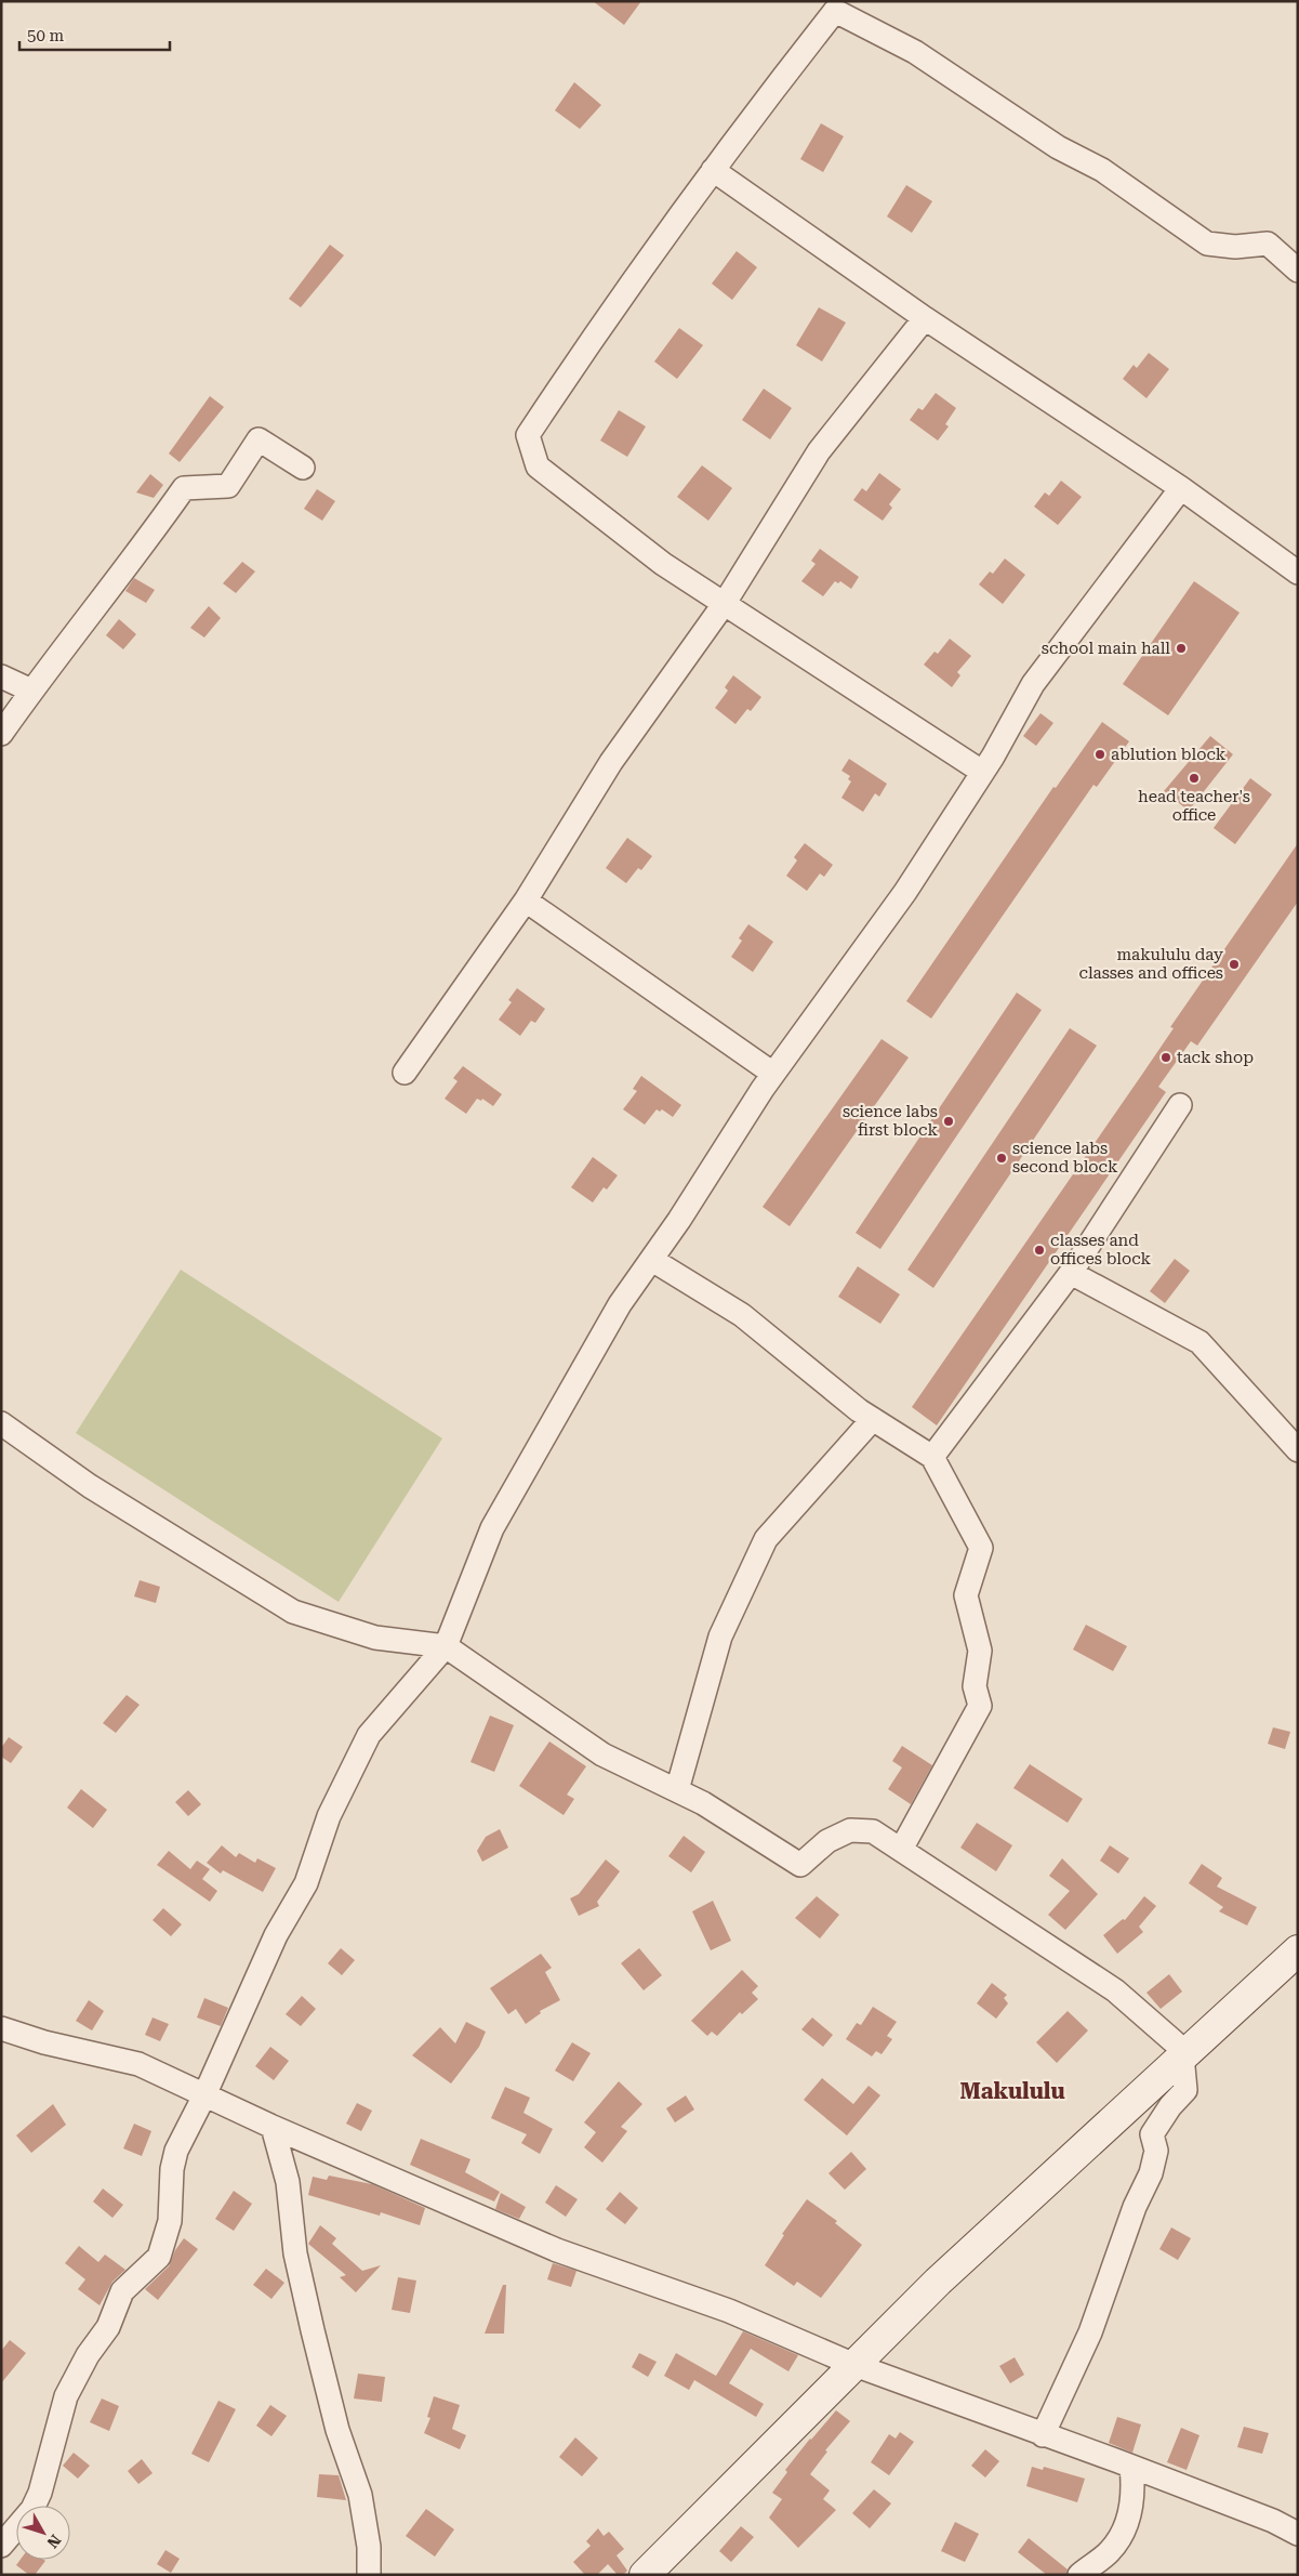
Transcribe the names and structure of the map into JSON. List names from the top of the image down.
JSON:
{
  "districts": ["Makululu"],
  "places": [
    "school main hall",
    "ablution block",
    "head teacher's office",
    "makululu day classes and offices",
    "tack shop",
    "science labs first block",
    "science labs second block",
    "classes and offices block"
  ],
  "scale_bar": "50 m",
  "north": "bottom right"
}
